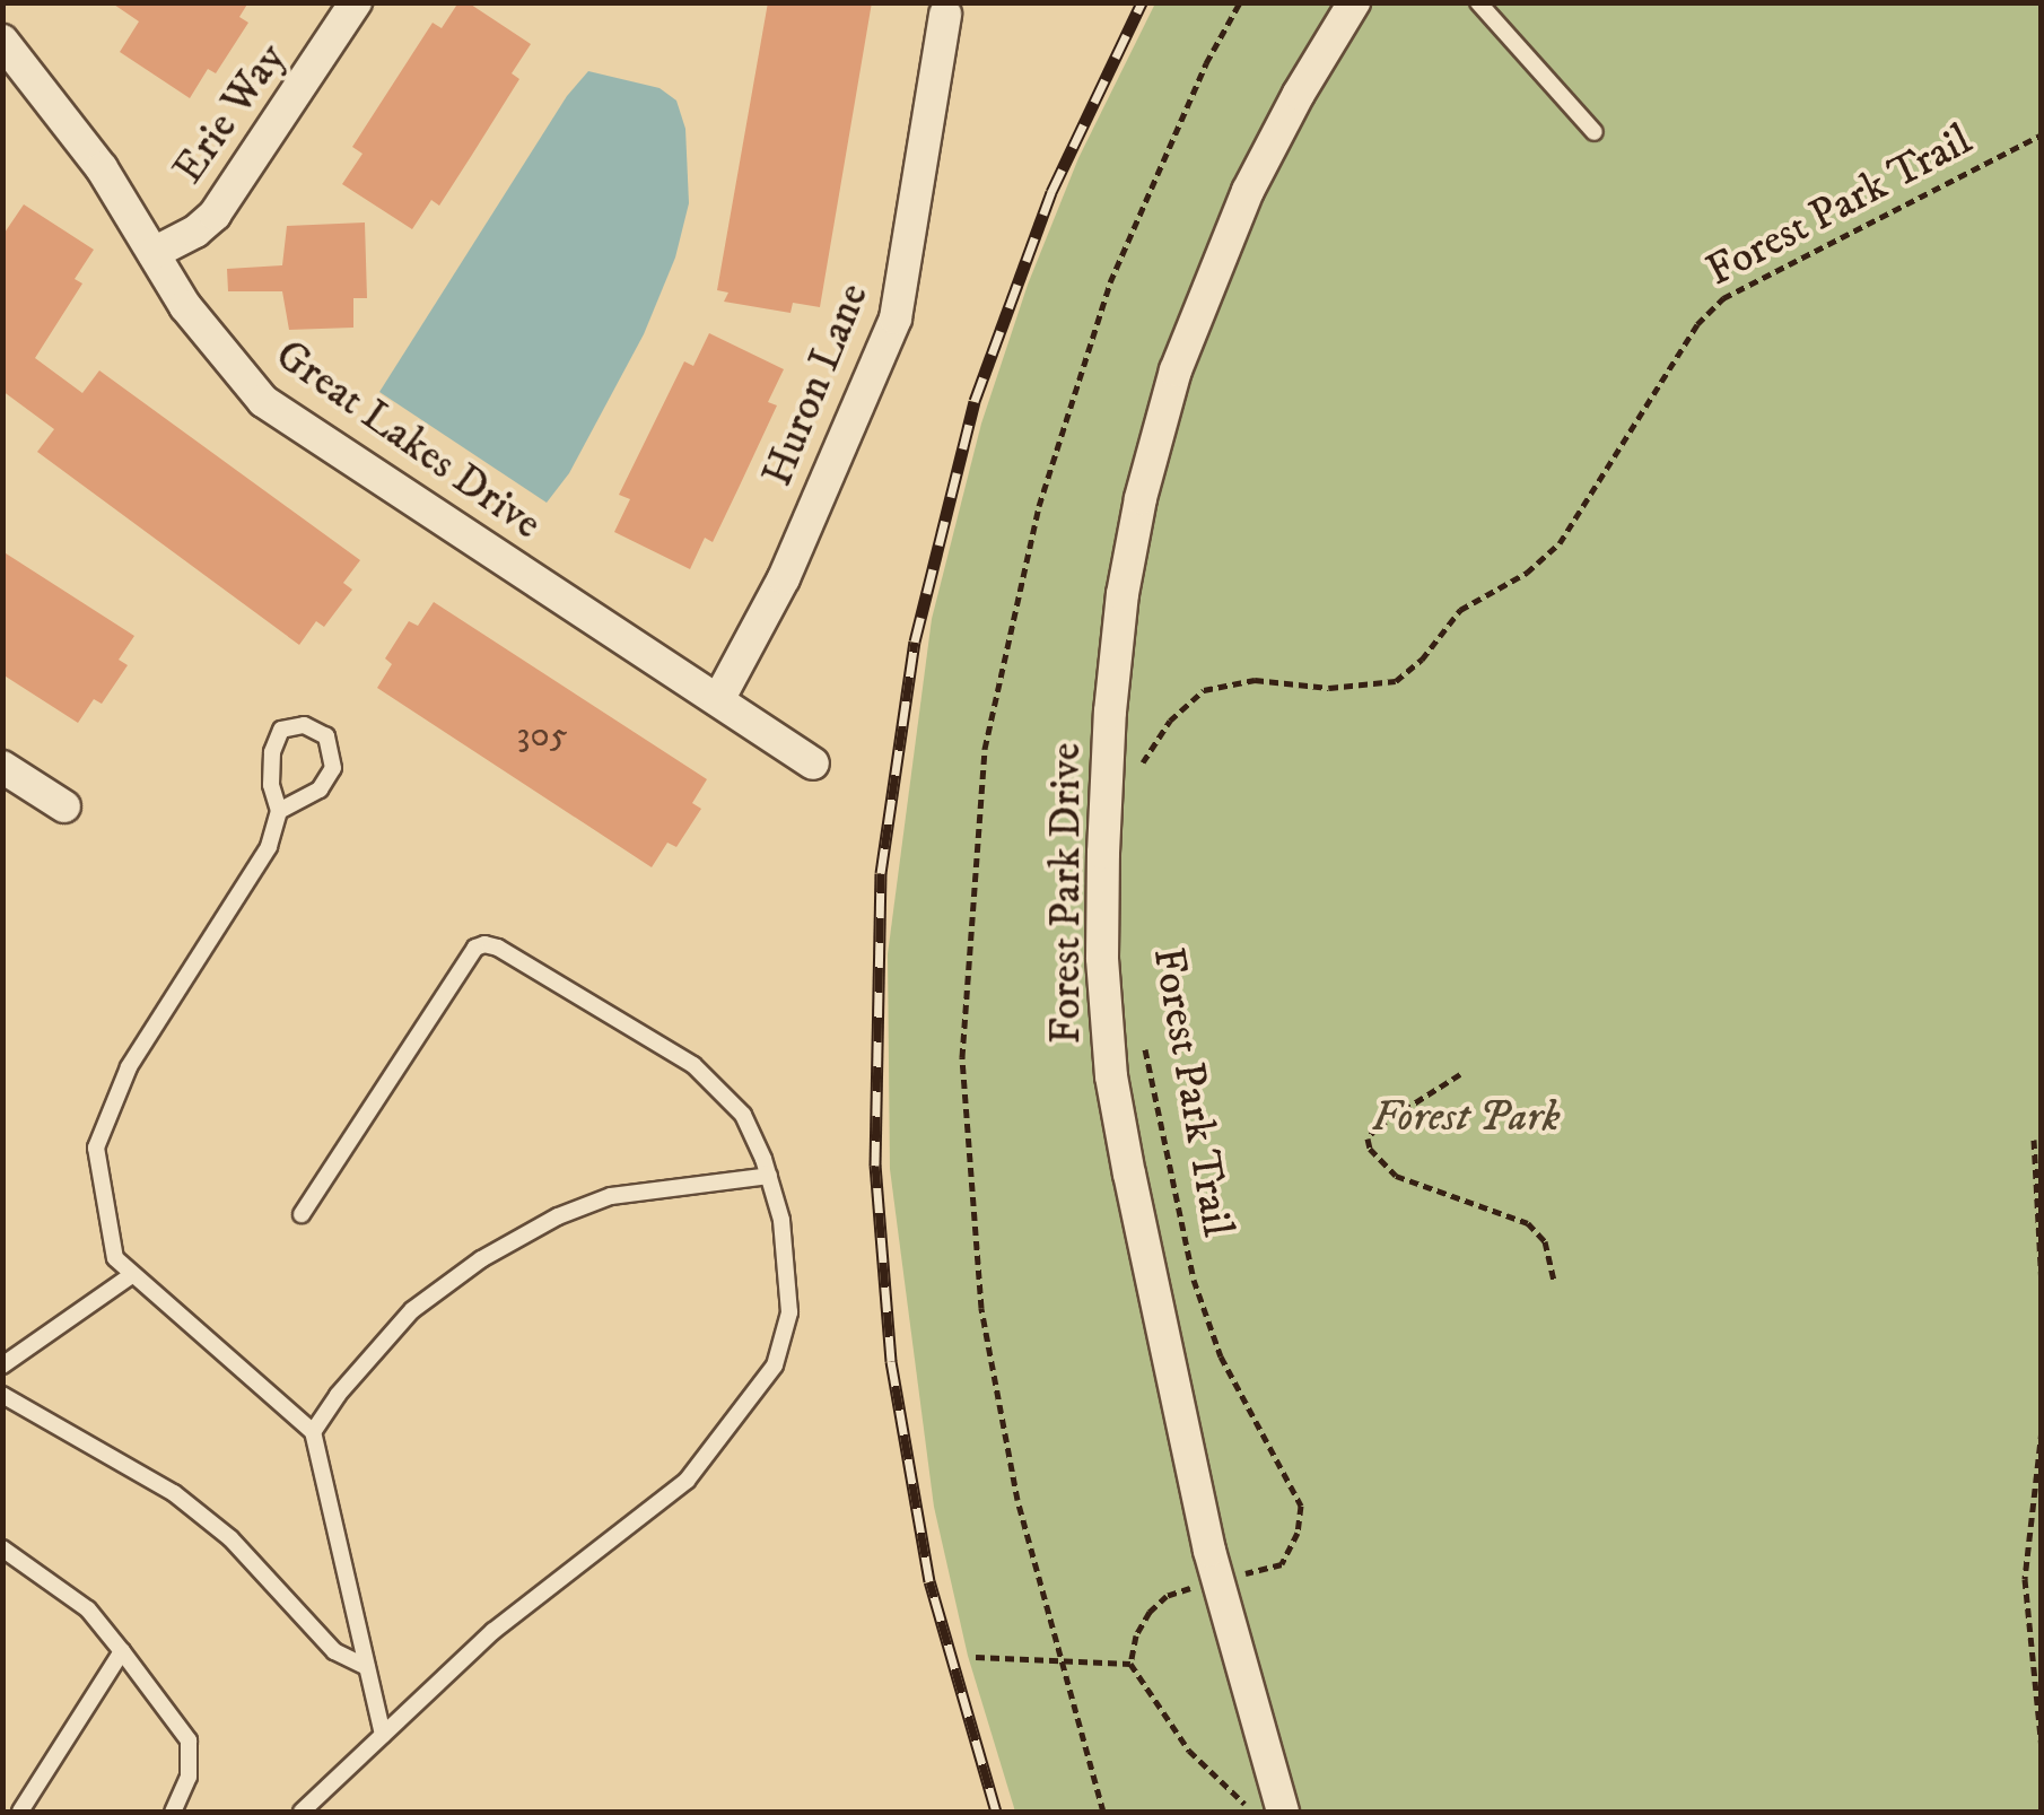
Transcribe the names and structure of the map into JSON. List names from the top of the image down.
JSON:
{
  "streets": {
    "street": [
      "Erie Way",
      "Huron Lane",
      "Great Lakes Drive",
      "Forest Park Drive"
    ],
    "path": ["Forest Park Trail"]
  },
  "crossings": [
    ["Erie Way", "Great Lakes Drive"],
    ["Forest Park Trail", "Forest Park Drive"],
    ["Huron Lane", "Great Lakes Drive"]
  ],
  "parks": ["Forest Park"],
  "house_numbers": ["305"]
}
